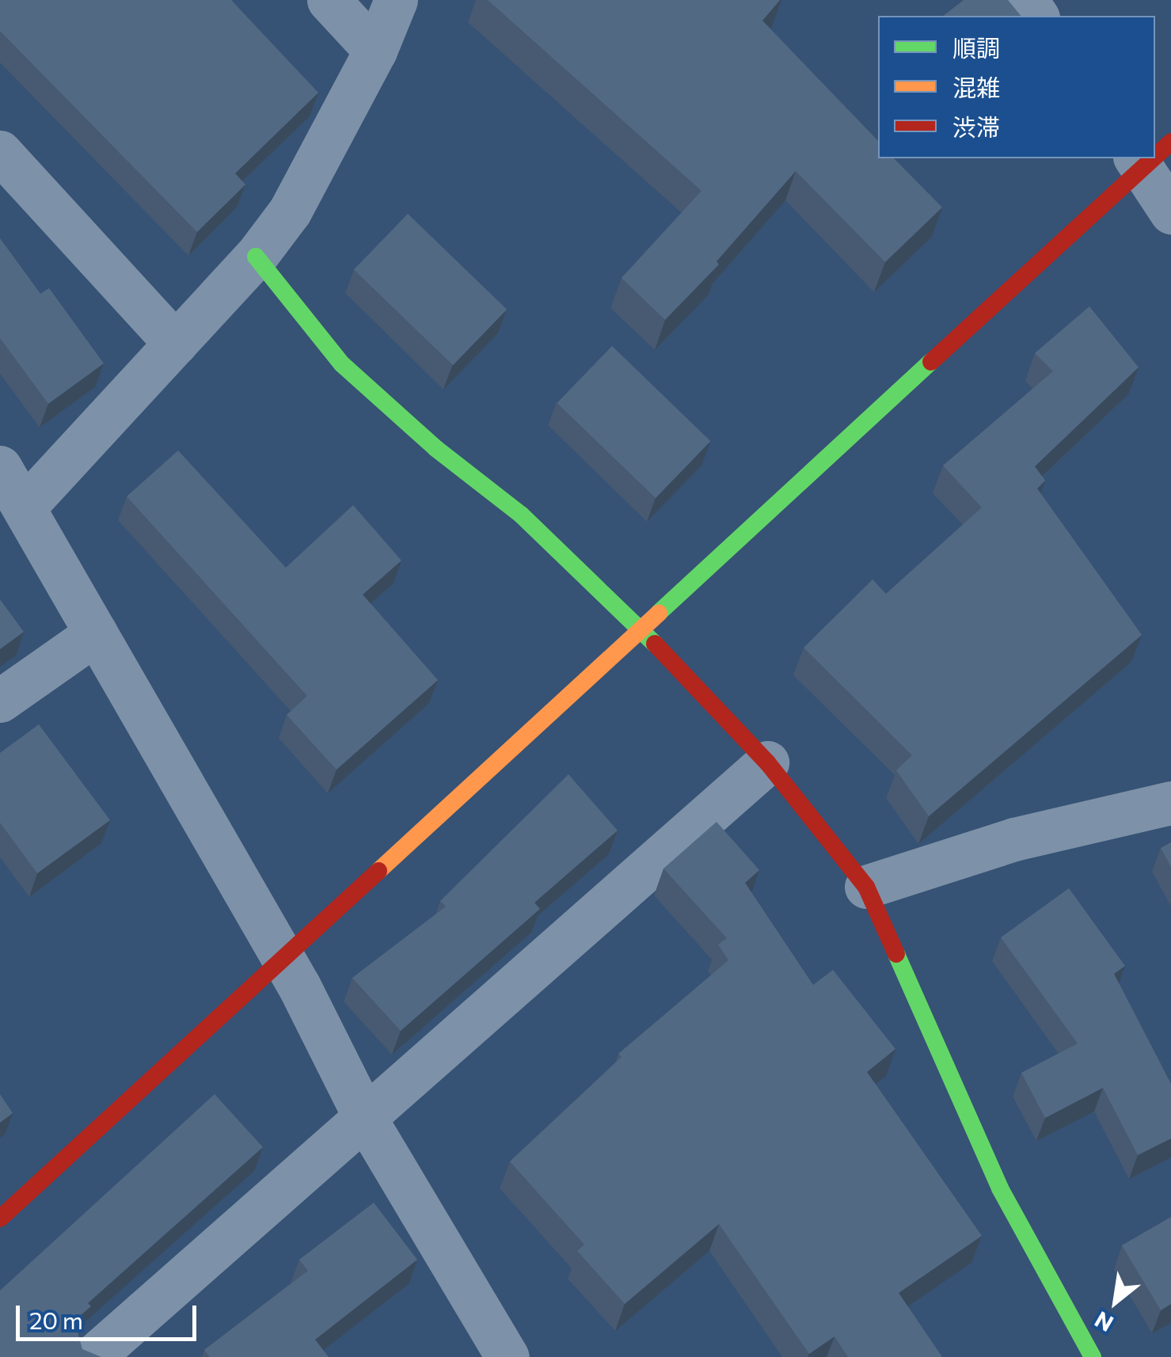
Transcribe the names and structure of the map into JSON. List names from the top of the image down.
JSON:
{
  "legend": ["順調", "混雑", "渋滞"],
  "scale_bar": "20 m",
  "north": "bottom left"
}
